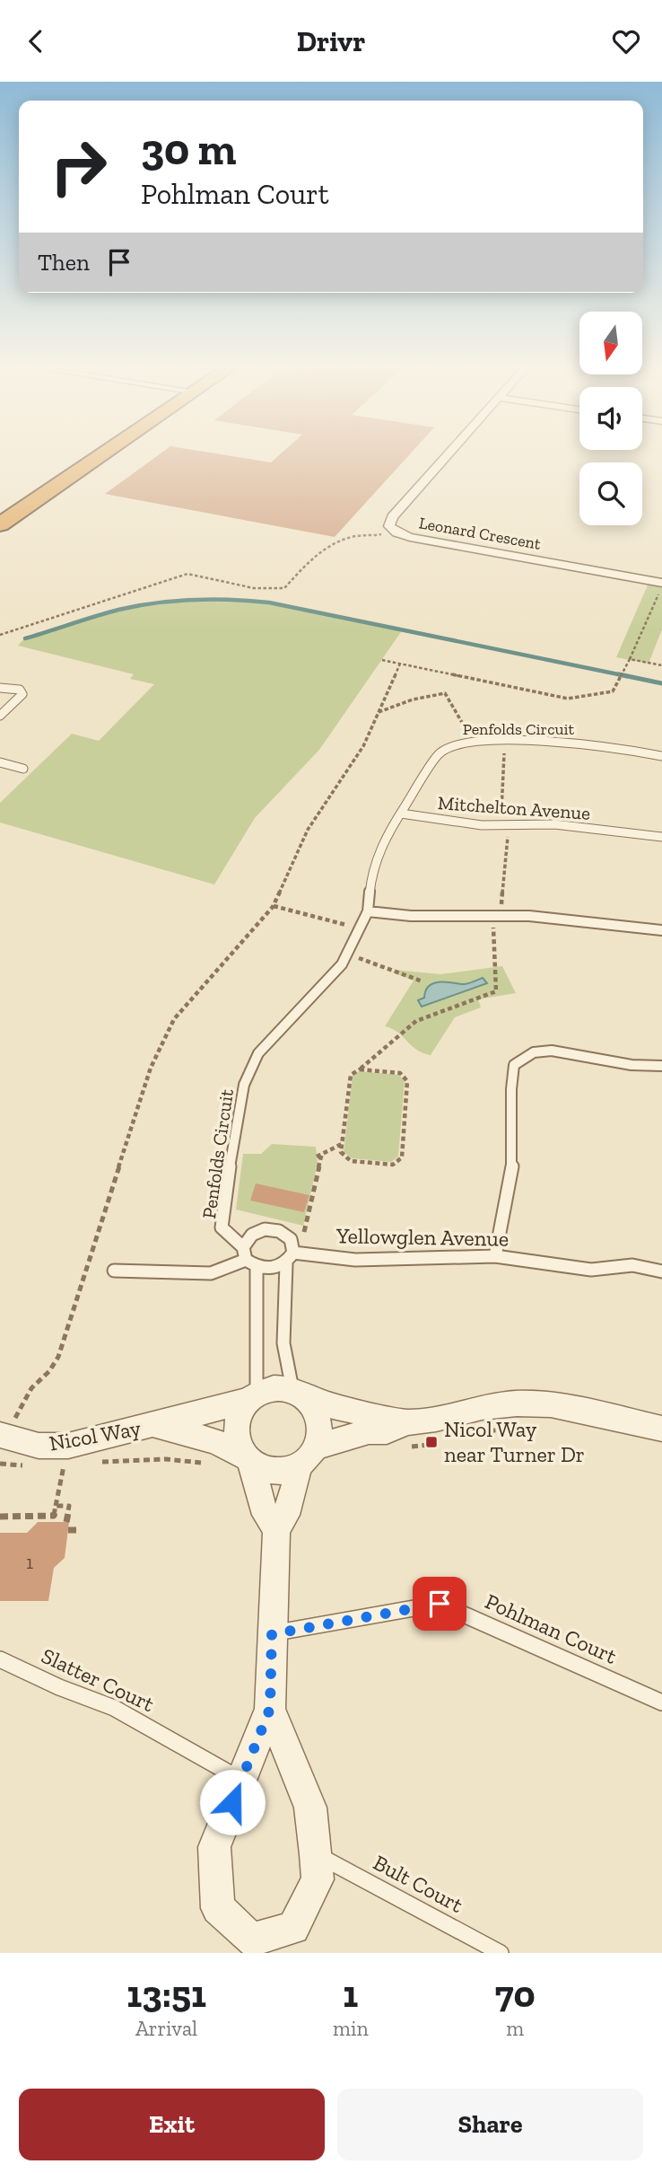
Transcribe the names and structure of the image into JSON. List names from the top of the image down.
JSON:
{
  "streets": {
    "street": ["Leonard Crescent", "Nicol Way"],
    "lane": [
      "Penfolds Circuit",
      "Mitchelton Avenue",
      "Yellowglen Avenue",
      "Pohlman Court",
      "Slatter Court",
      "Bult Court"
    ]
  },
  "crossings": [
    ["Penfolds Circuit", "Mitchelton Avenue"],
    ["Penfolds Circuit", "Yellowglen Avenue"]
  ],
  "places": {
    "transit": ["Nicol Way near Turner Dr"]
  },
  "house_numbers": ["1"],
  "north": "bottom",
  "page": {
    "header": "Drivr",
    "turn": ["30 m", "Pohlman Court"],
    "then": "Then",
    "eta": [
      "13:51",
      "Arrival",
      "1",
      "min",
      "70",
      "m"
    ],
    "buttons": ["Exit", "Share"]
  }
}
